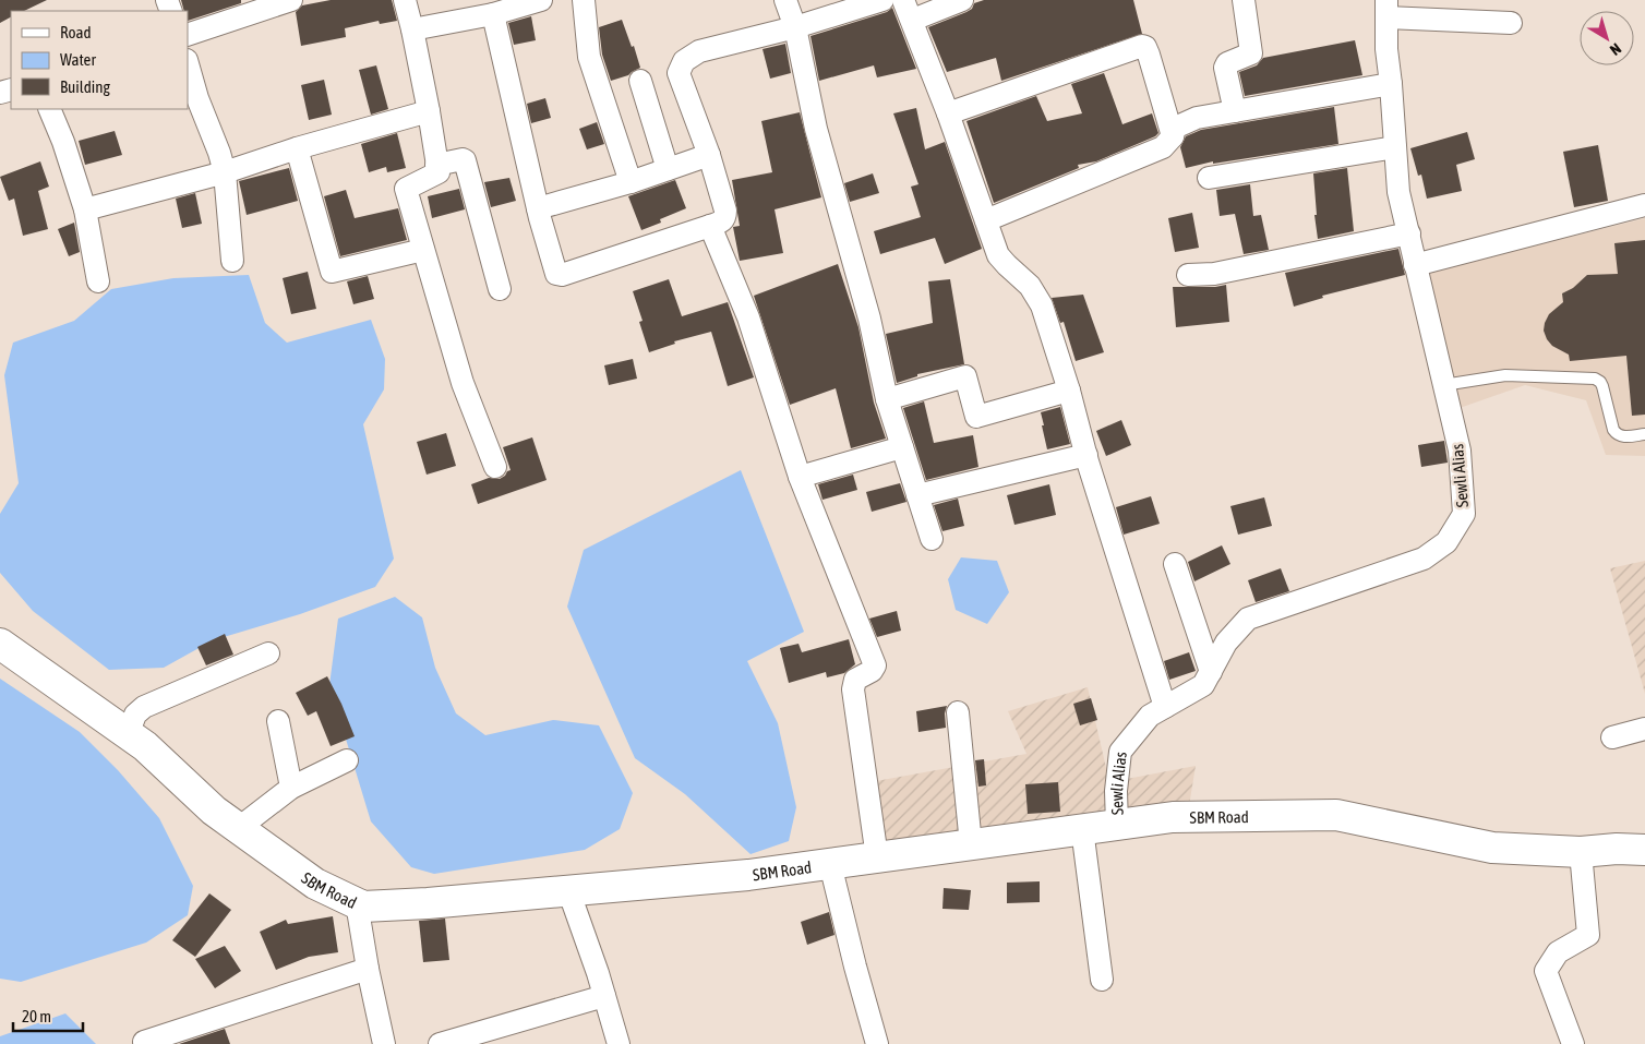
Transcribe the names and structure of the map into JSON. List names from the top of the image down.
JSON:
{
  "streets": {
    "street": ["Sewli Alias", "SBM Road"]
  },
  "crossings": [
    ["Sewli Alias", "SBM Road"]
  ],
  "legend": ["Road", "Water", "Building"],
  "scale_bar": "20 m",
  "north": "bottom right"
}
